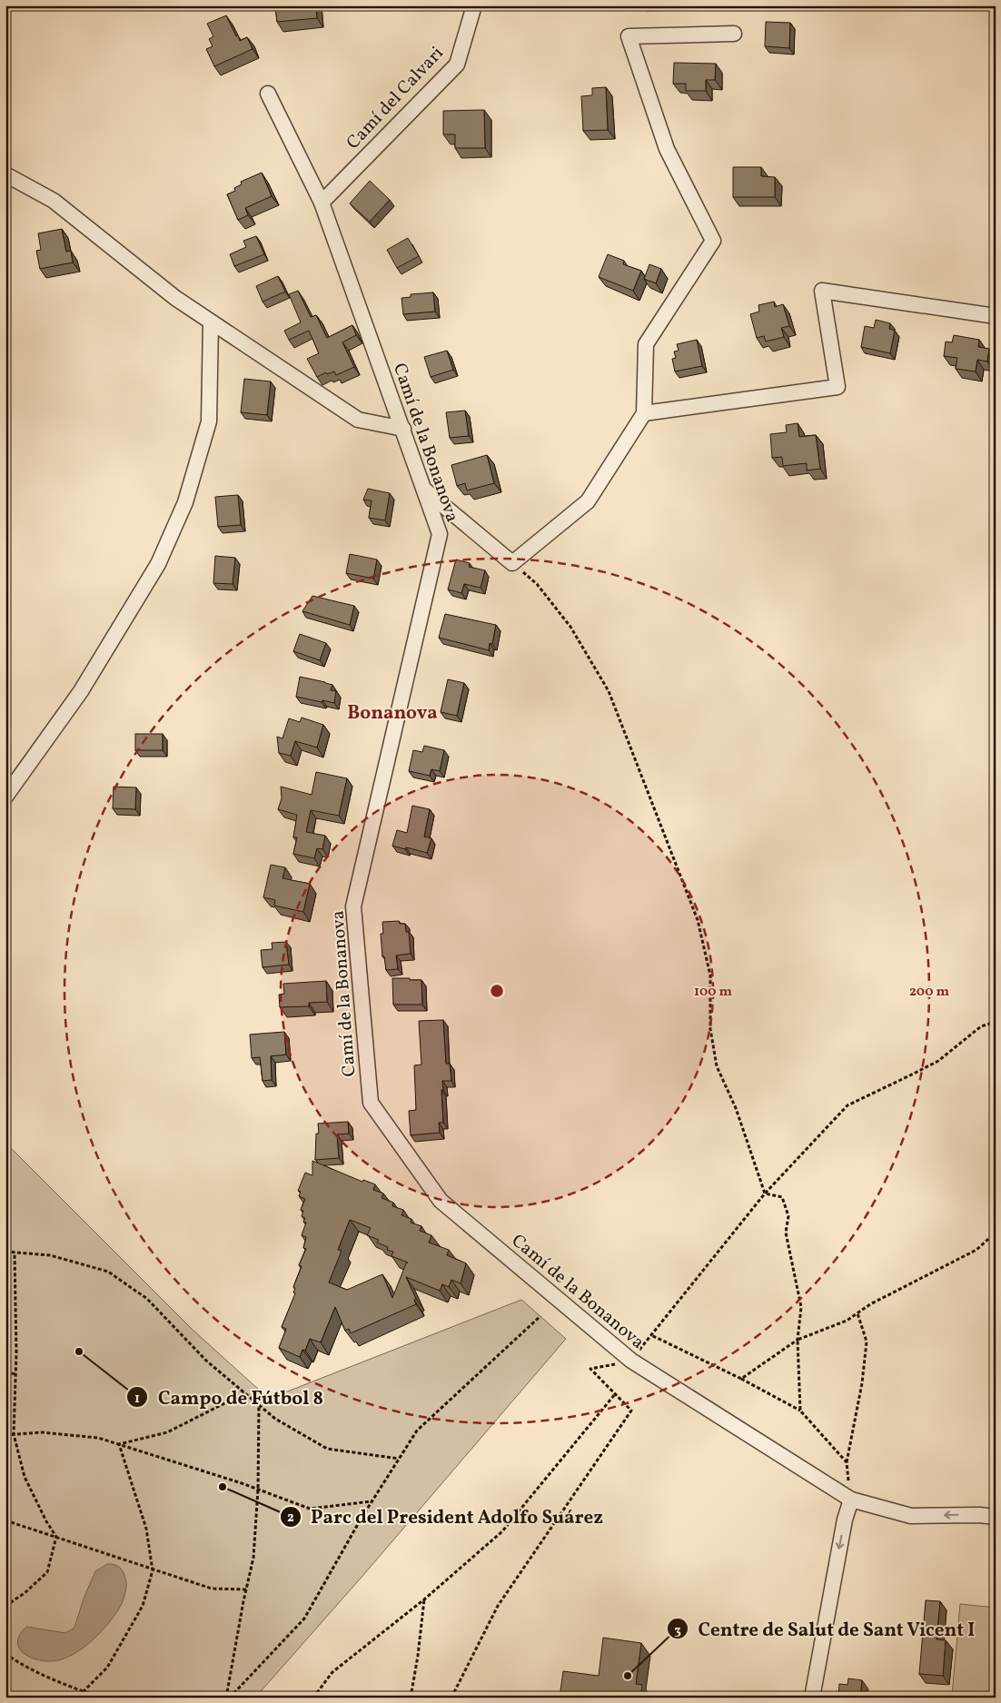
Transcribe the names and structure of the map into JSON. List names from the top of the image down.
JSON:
{
  "streets": {
    "street": ["Camí del Calvari", "Camí de la Bonanova"]
  },
  "crossings": [
    ["Camí del Calvari", "Camí de la Bonanova"]
  ],
  "districts": ["Bonanova"],
  "places": ["Campo de Fútbol 8", "Parc del President Adolfo Suárez", "Centre de Salut de Sant Vicent I"],
  "rings": ["100 m", "200 m"]
}
